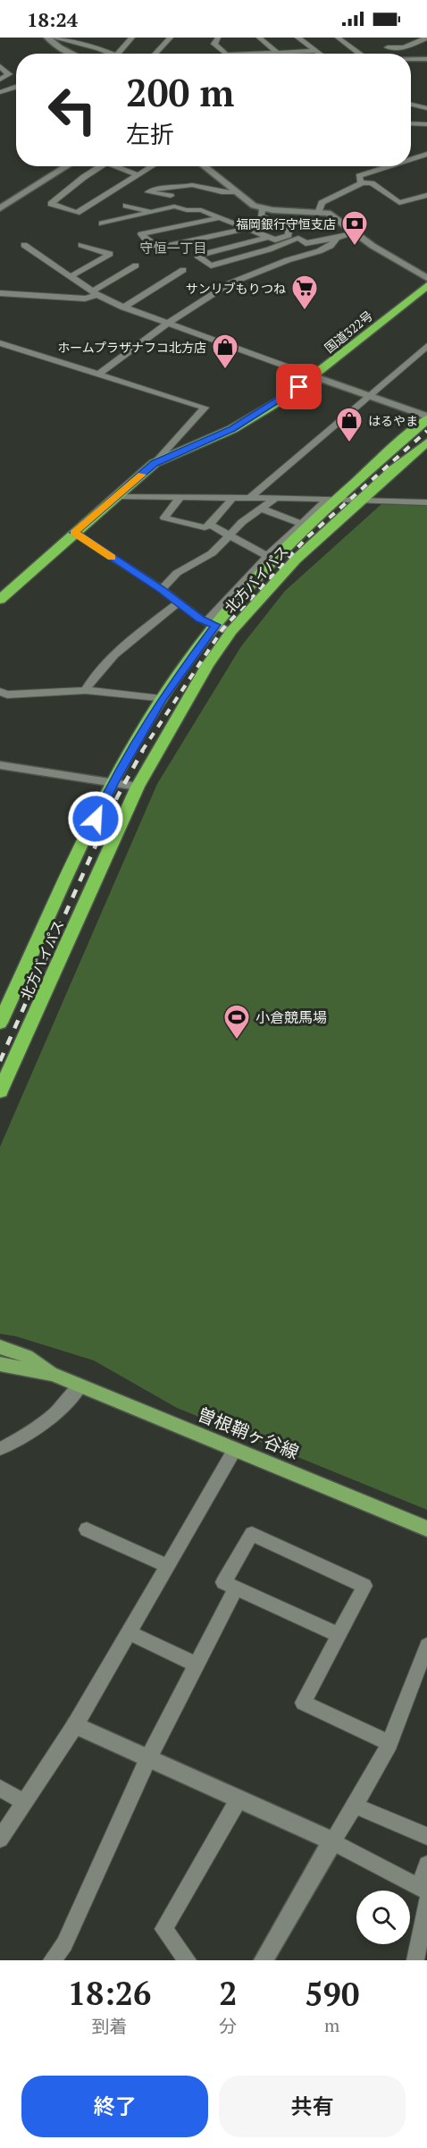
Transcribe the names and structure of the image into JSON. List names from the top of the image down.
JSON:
{
  "streets": {
    "highway": ["国道322号", "北方バイパス"],
    "main road": ["曽根鞘ヶ谷線"]
  },
  "districts": ["守恒一丁目"],
  "places": {
    "bank": ["福岡銀行守恒支店"],
    "supermarket": ["サンリブもりつね"],
    "shop": ["ホームプラザナフコ北方店", "はるやま"],
    "sports": ["小倉競馬場"]
  },
  "page": {
    "status": "18:24",
    "turn": ["200 m", "左折"],
    "eta": [
      "18:26",
      "到着",
      "2",
      "分",
      "590",
      "m"
    ],
    "buttons": ["終了", "共有"]
  }
}
